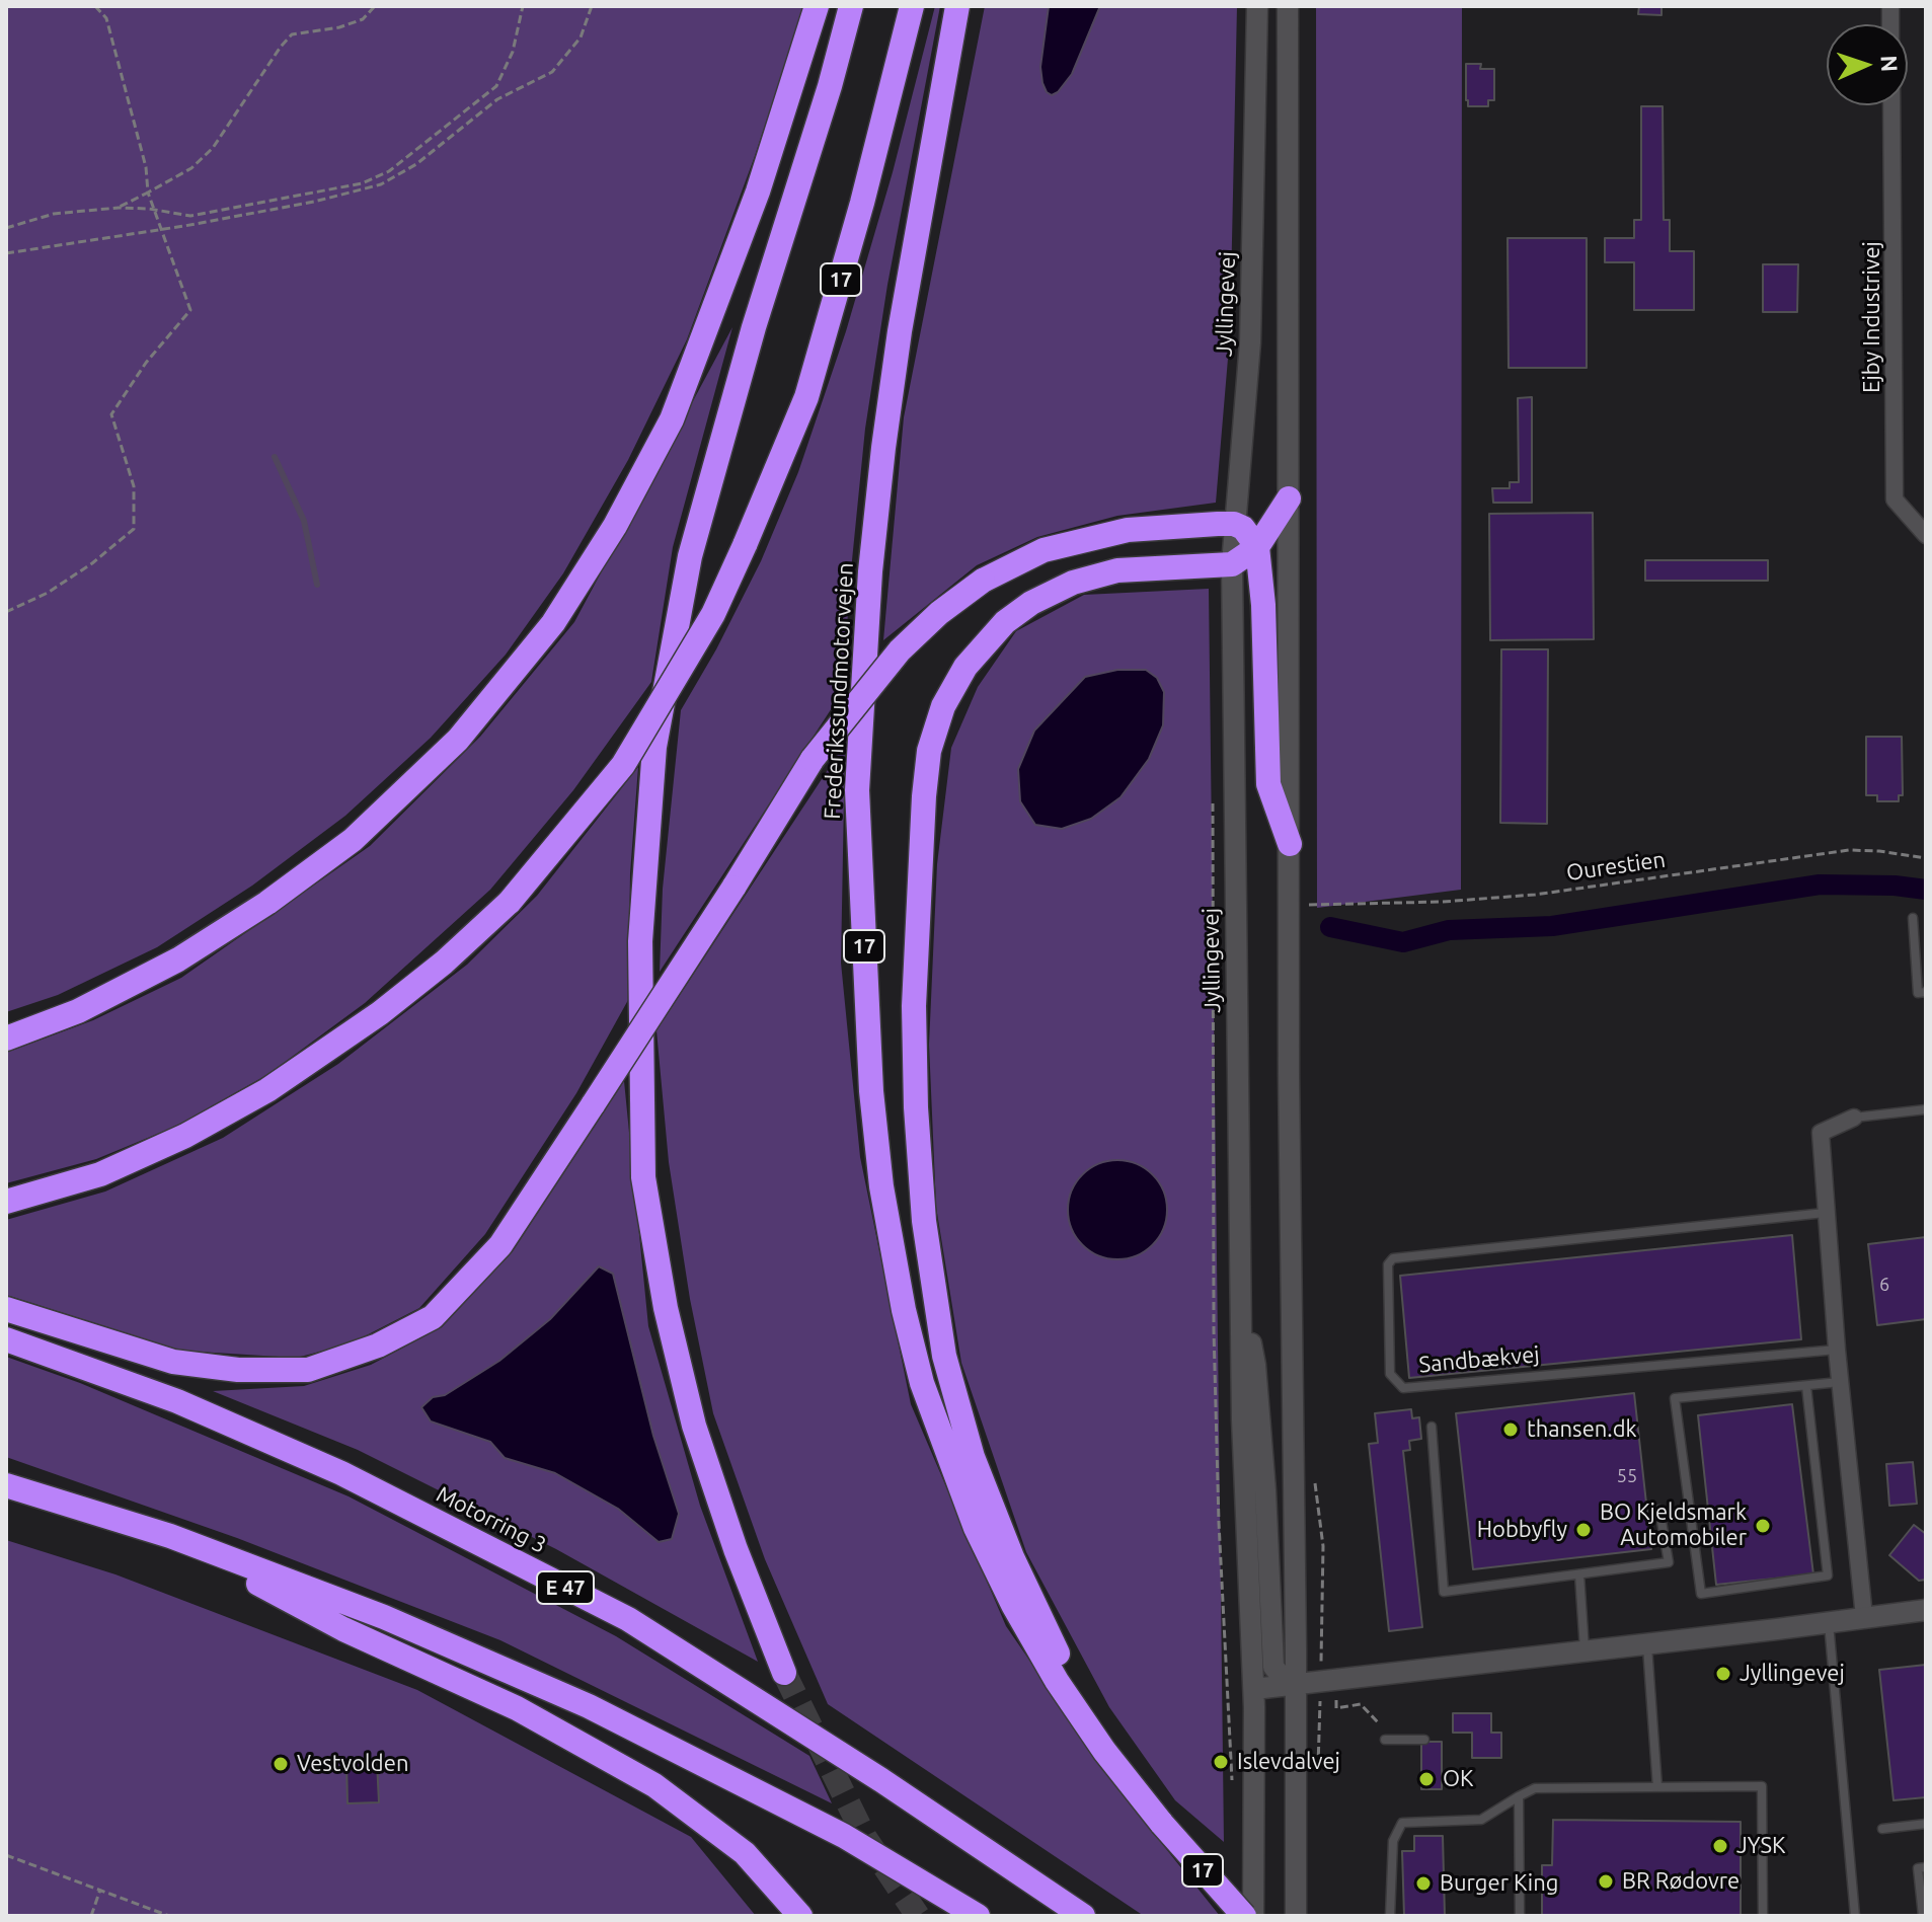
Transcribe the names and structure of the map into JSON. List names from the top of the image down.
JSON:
{
  "streets": {
    "highway": [
      "17",
      "Frederikssundmotorvejen",
      "Motorring 3",
      "E 47"
    ],
    "street": ["Jyllingevej", "Ejby Industrivej"],
    "lane": ["Sandbækvej"],
    "path": ["Ourestien"]
  },
  "places": [
    "thansen.dk",
    "BO Kjeldsmark Automobiler",
    "Hobbyfly",
    "Jyllingevej",
    "Islevdalvej",
    "Vestvolden",
    "OK",
    "JYSK",
    "BR Rødovre",
    "Burger King"
  ],
  "house_numbers": ["6", "55"],
  "north": "right"
}
